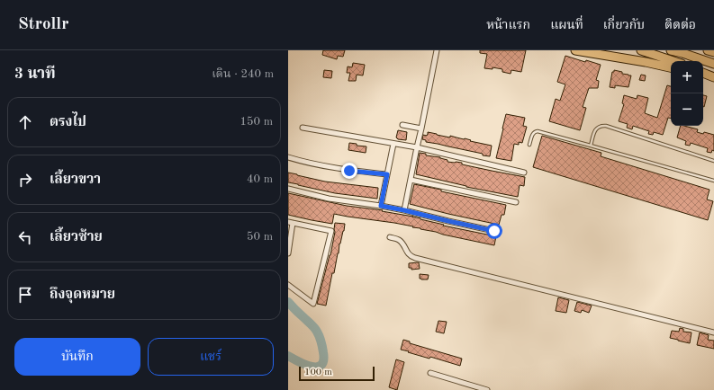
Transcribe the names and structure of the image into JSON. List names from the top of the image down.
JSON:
{
  "scale_bar": "100 m",
  "page": {
    "header": "Strollr",
    "nav": [
      "หน้าแรก",
      "แผนที่",
      "เกี่ยวกับ",
      "ติดต่อ"
    ],
    "heading": ["3 นาที", "เดิน · 240 m"],
    "map_buttons": ["+", "−"],
    "list": [
      ["ตรงไป", "150 m"],
      ["เลี้ยวขวา", "40 m"],
      ["เลี้ยวซ้าย", "50 m"],
      "ถึงจุดหมาย"
    ],
    "buttons": ["บันทึก", "แชร์"],
    "scale": "100 m"
  }
}
